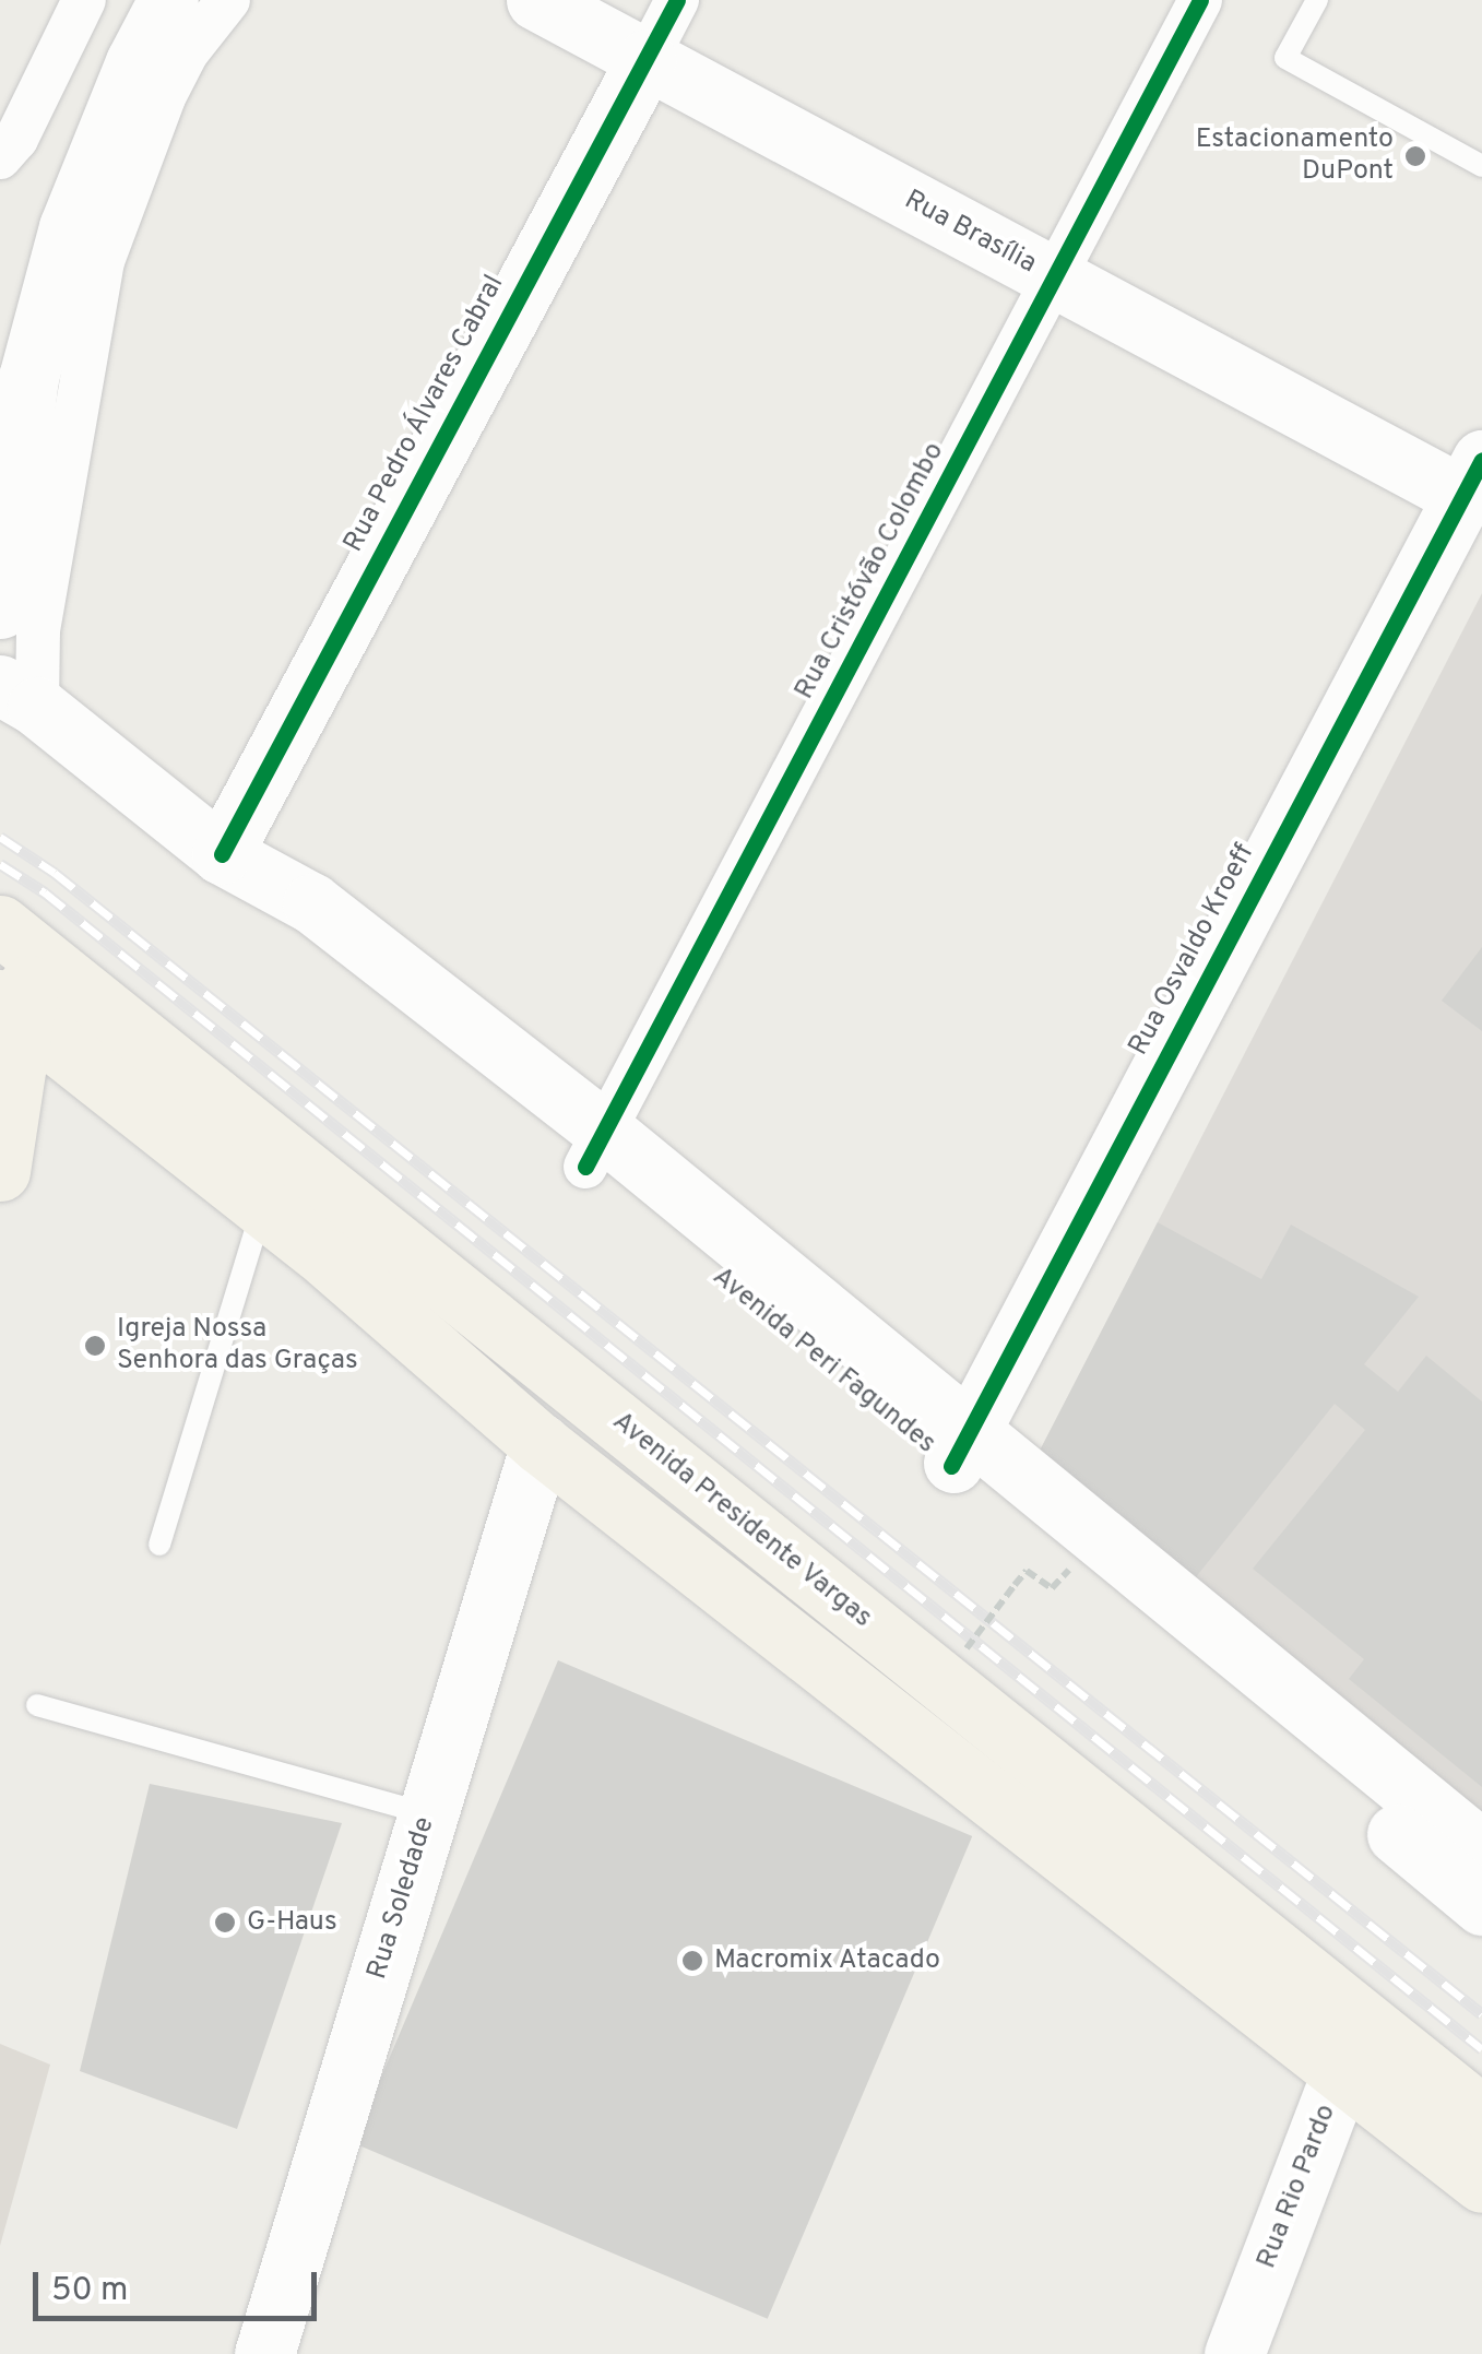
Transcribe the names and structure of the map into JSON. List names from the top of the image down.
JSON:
{
  "streets": {
    "main road": ["Avenida Presidente Vargas"],
    "street": [
      "Rua Brasília",
      "Rua Pedro Álvares Cabral",
      "Rua Cristóvão Colombo",
      "Rua Osvaldo Kroeff",
      "Avenida Peri Fagundes",
      "Rua Soledade",
      "Rua Rio Pardo"
    ]
  },
  "crossings": [
    ["Rua Brasília", "Rua Pedro Álvares Cabral"],
    ["Rua Brasília", "Rua Cristóvão Colombo"],
    ["Rua Brasília", "Rua Osvaldo Kroeff"],
    ["Rua Pedro Álvares Cabral", "Avenida Peri Fagundes"],
    ["Rua Cristóvão Colombo", "Avenida Peri Fagundes"],
    ["Rua Osvaldo Kroeff", "Avenida Peri Fagundes"],
    ["Avenida Presidente Vargas", "Rua Soledade"],
    ["Avenida Presidente Vargas", "Rua Rio Pardo"]
  ],
  "places": [
    "Estacionamento DuPont",
    "Igreja Nossa Senhora das Graças",
    "G-Haus",
    "Macromix Atacado"
  ],
  "scale_bar": "50 m"
}
